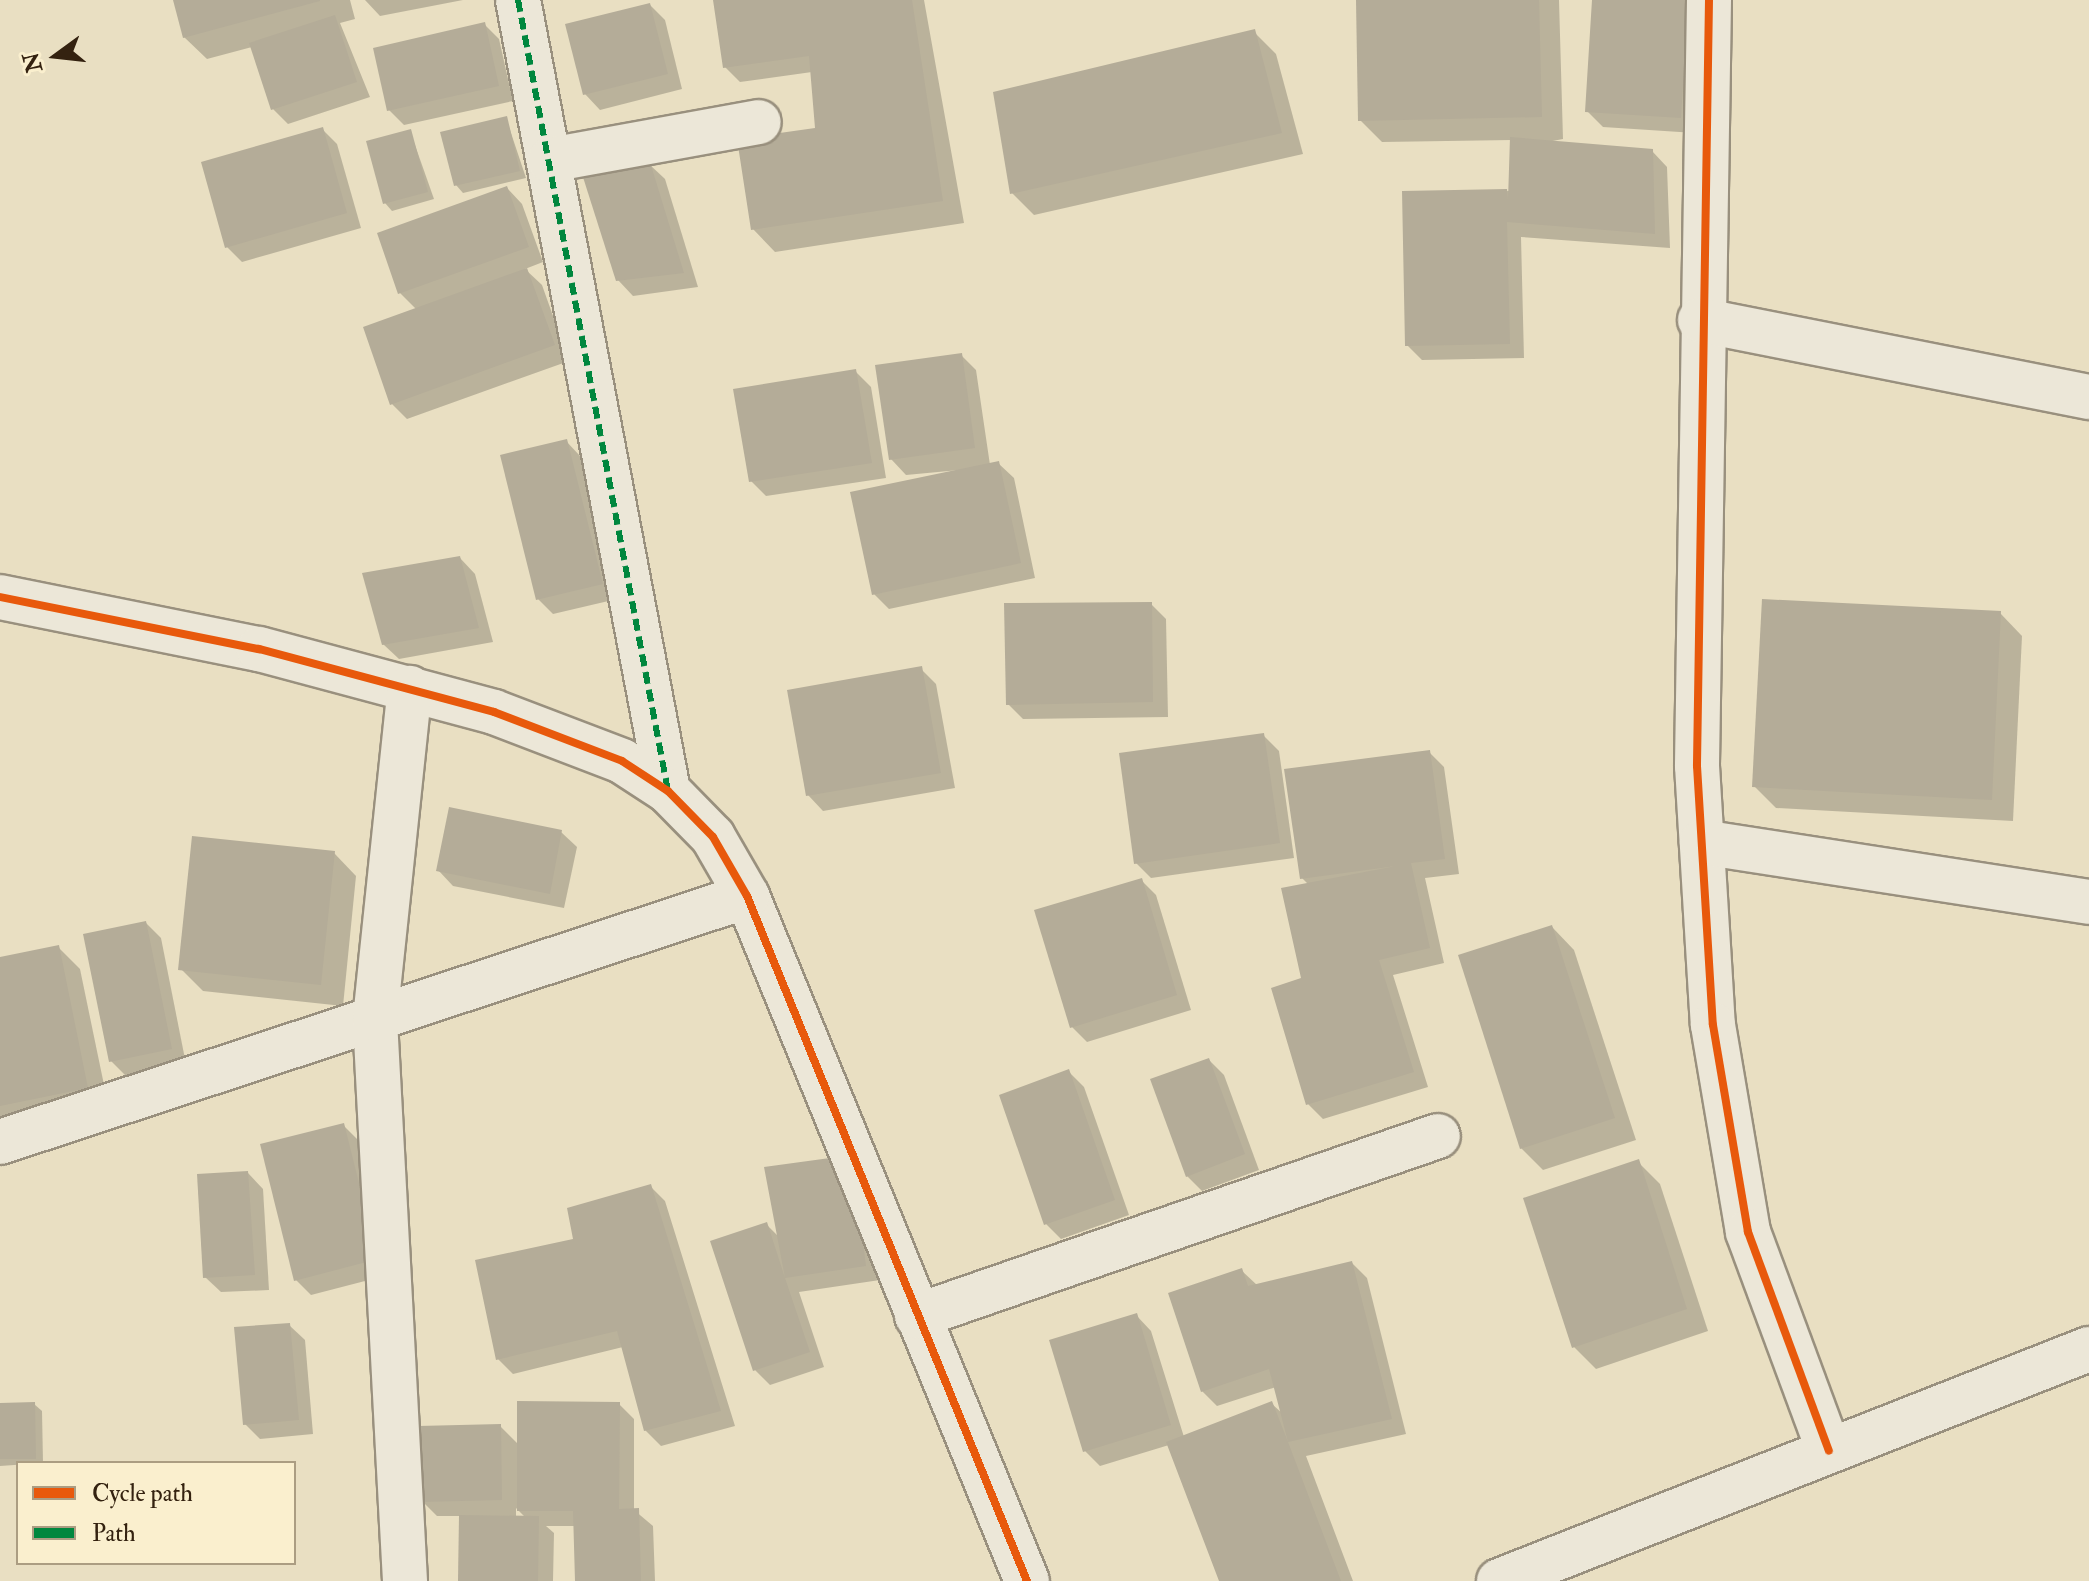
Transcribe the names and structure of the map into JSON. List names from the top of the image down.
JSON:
{
  "legend": ["Cycle path", "Path"],
  "north": "left"
}
